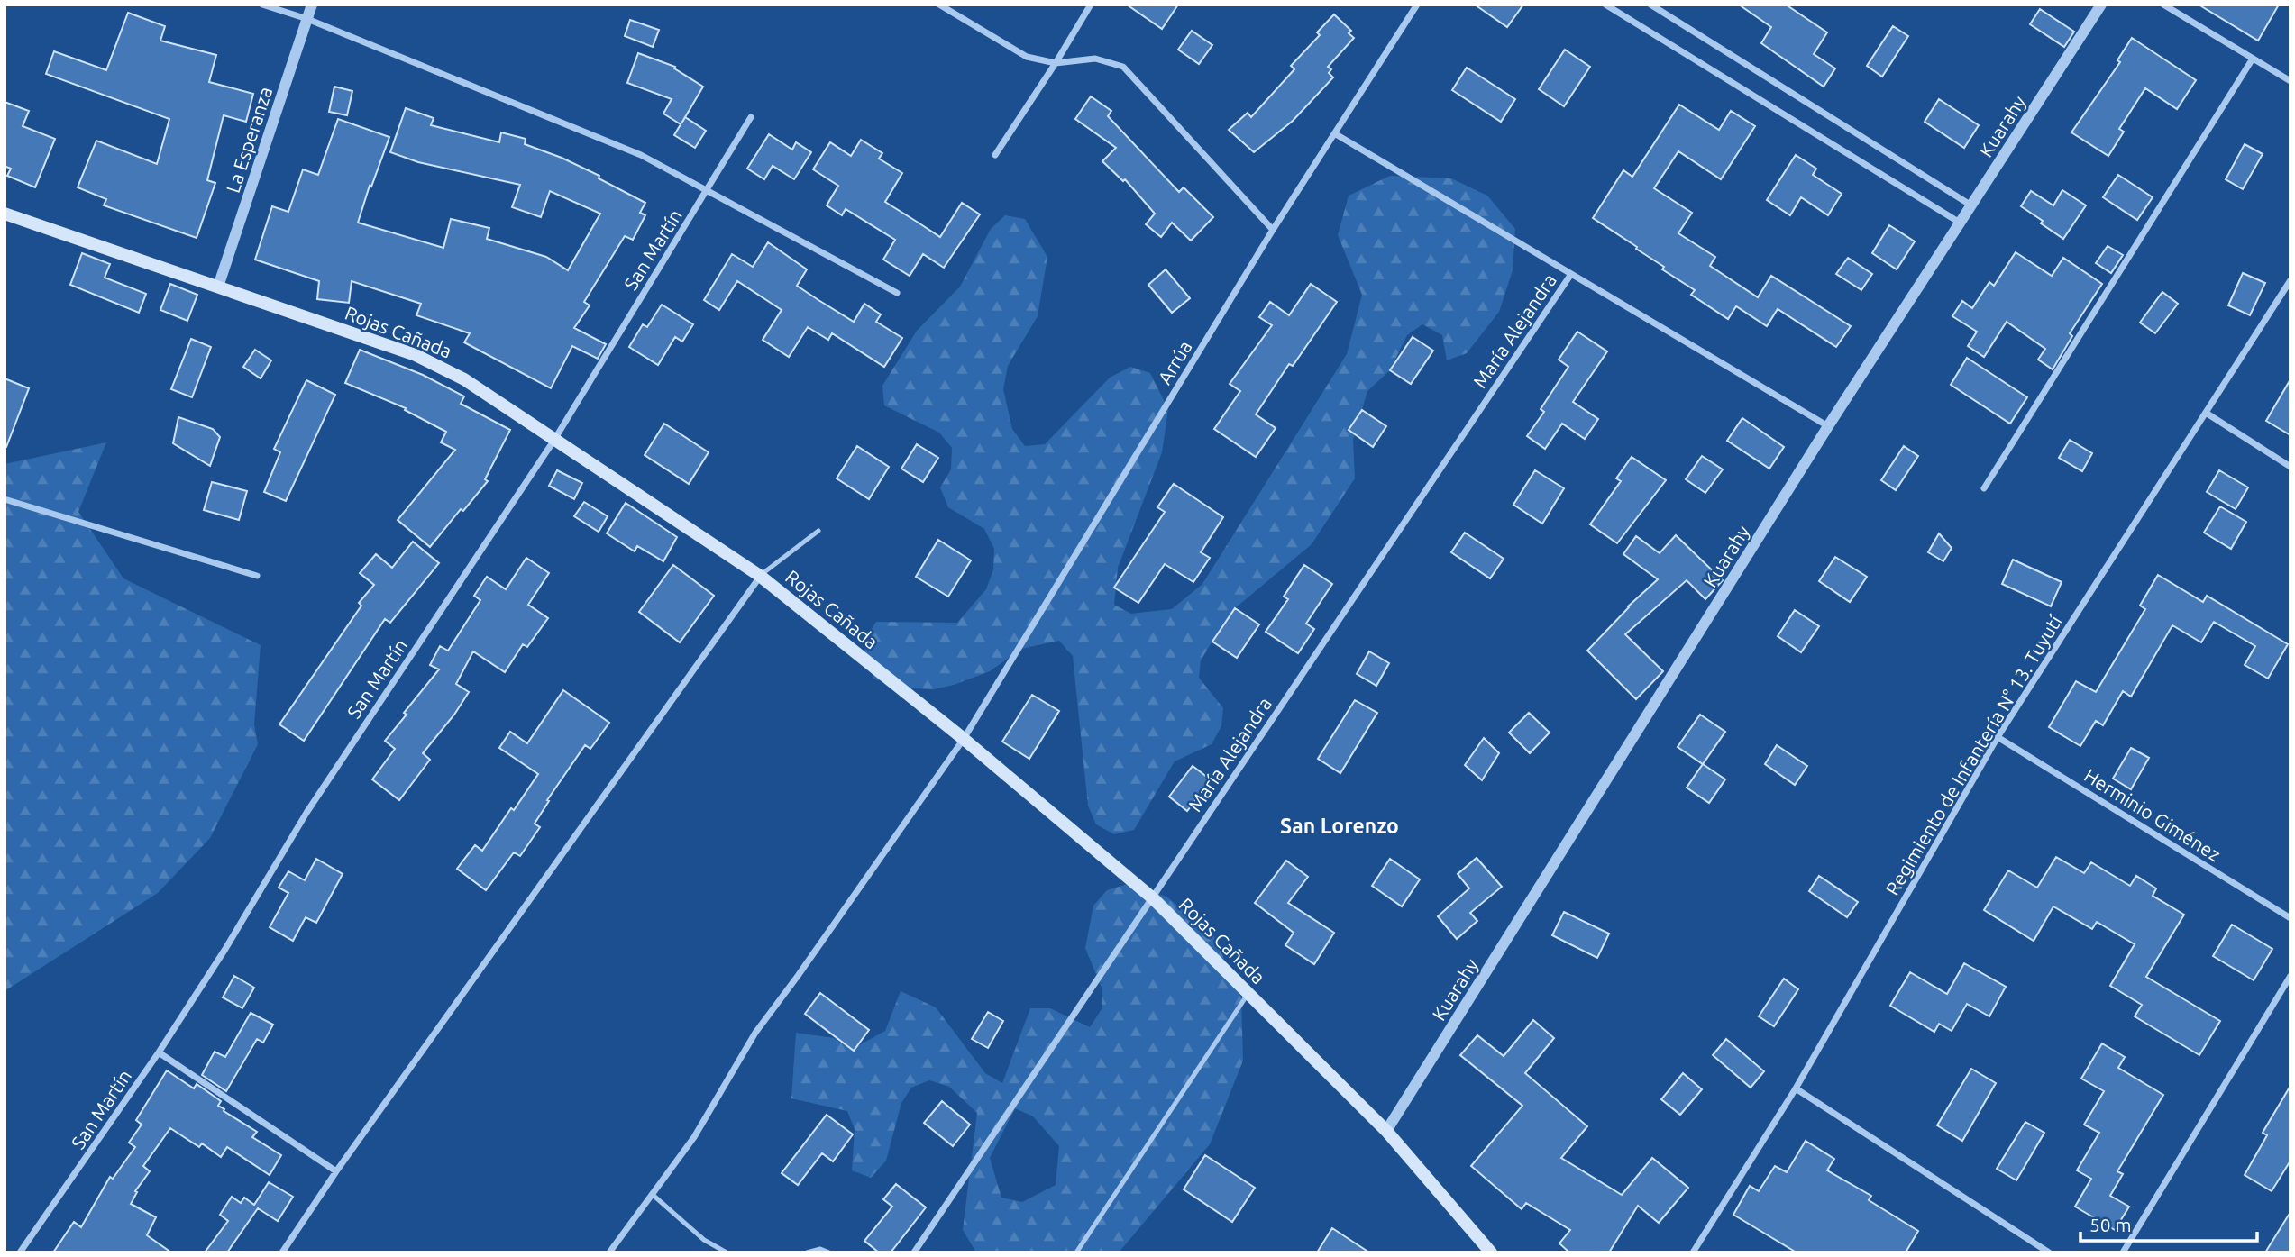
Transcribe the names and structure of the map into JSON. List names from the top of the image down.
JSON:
{
  "streets": {
    "main road": ["Rojas Cañada"],
    "street": [
      "Kuarahy",
      "La Esperanza",
      "San Martín",
      "María Alejandra",
      "Arrúa",
      "Regimiento de Infantería N° 13. Tuyutí",
      "Herminio Giménez"
    ]
  },
  "crossings": [
    ["Kuarahy", "Rojas Cañada"],
    ["La Esperanza", "Rojas Cañada"],
    ["San Martín", "Rojas Cañada"],
    ["María Alejandra", "Rojas Cañada"],
    ["Rojas Cañada", "Arrúa"],
    ["Regimiento de Infantería N° 13. Tuyutí", "Herminio Giménez"]
  ],
  "districts": ["San Lorenzo"],
  "scale_bar": "50 m"
}
